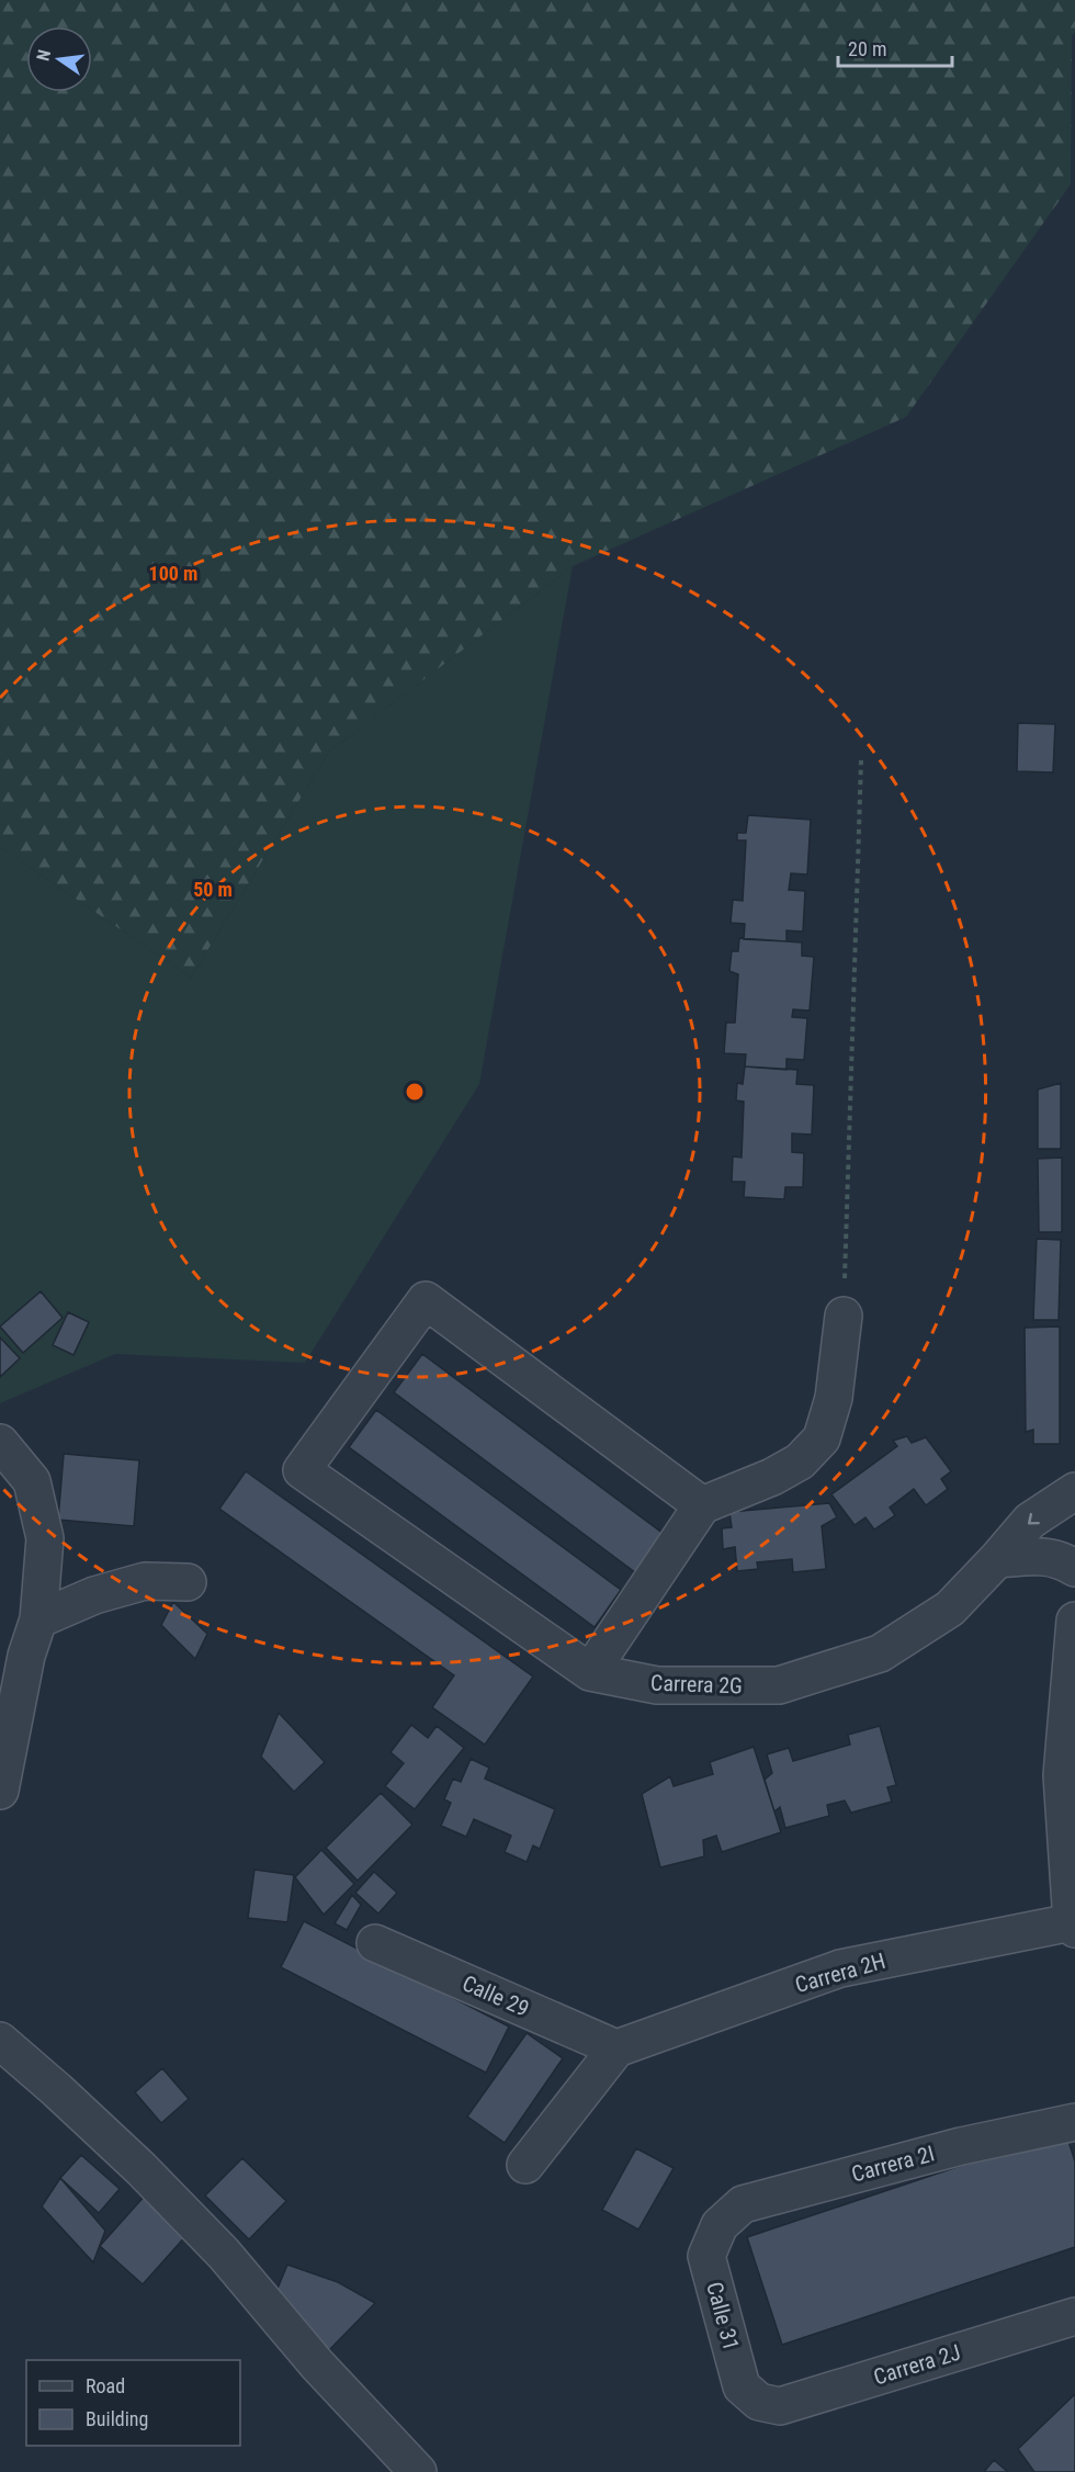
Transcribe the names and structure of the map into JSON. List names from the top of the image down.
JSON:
{
  "streets": {
    "street": [
      "Carrera 2G",
      "Carrera 2H",
      "Calle 29",
      "Carrera 2I",
      "Calle 31",
      "Carrera 2J"
    ]
  },
  "crossings": [
    ["Carrera 2H", "Calle 29"],
    ["Carrera 2I", "Calle 31"],
    ["Calle 31", "Carrera 2J"]
  ],
  "legend": ["Road", "Building"],
  "scale_bar": "20 m",
  "north": "left",
  "rings": ["100 m", "50 m"]
}
